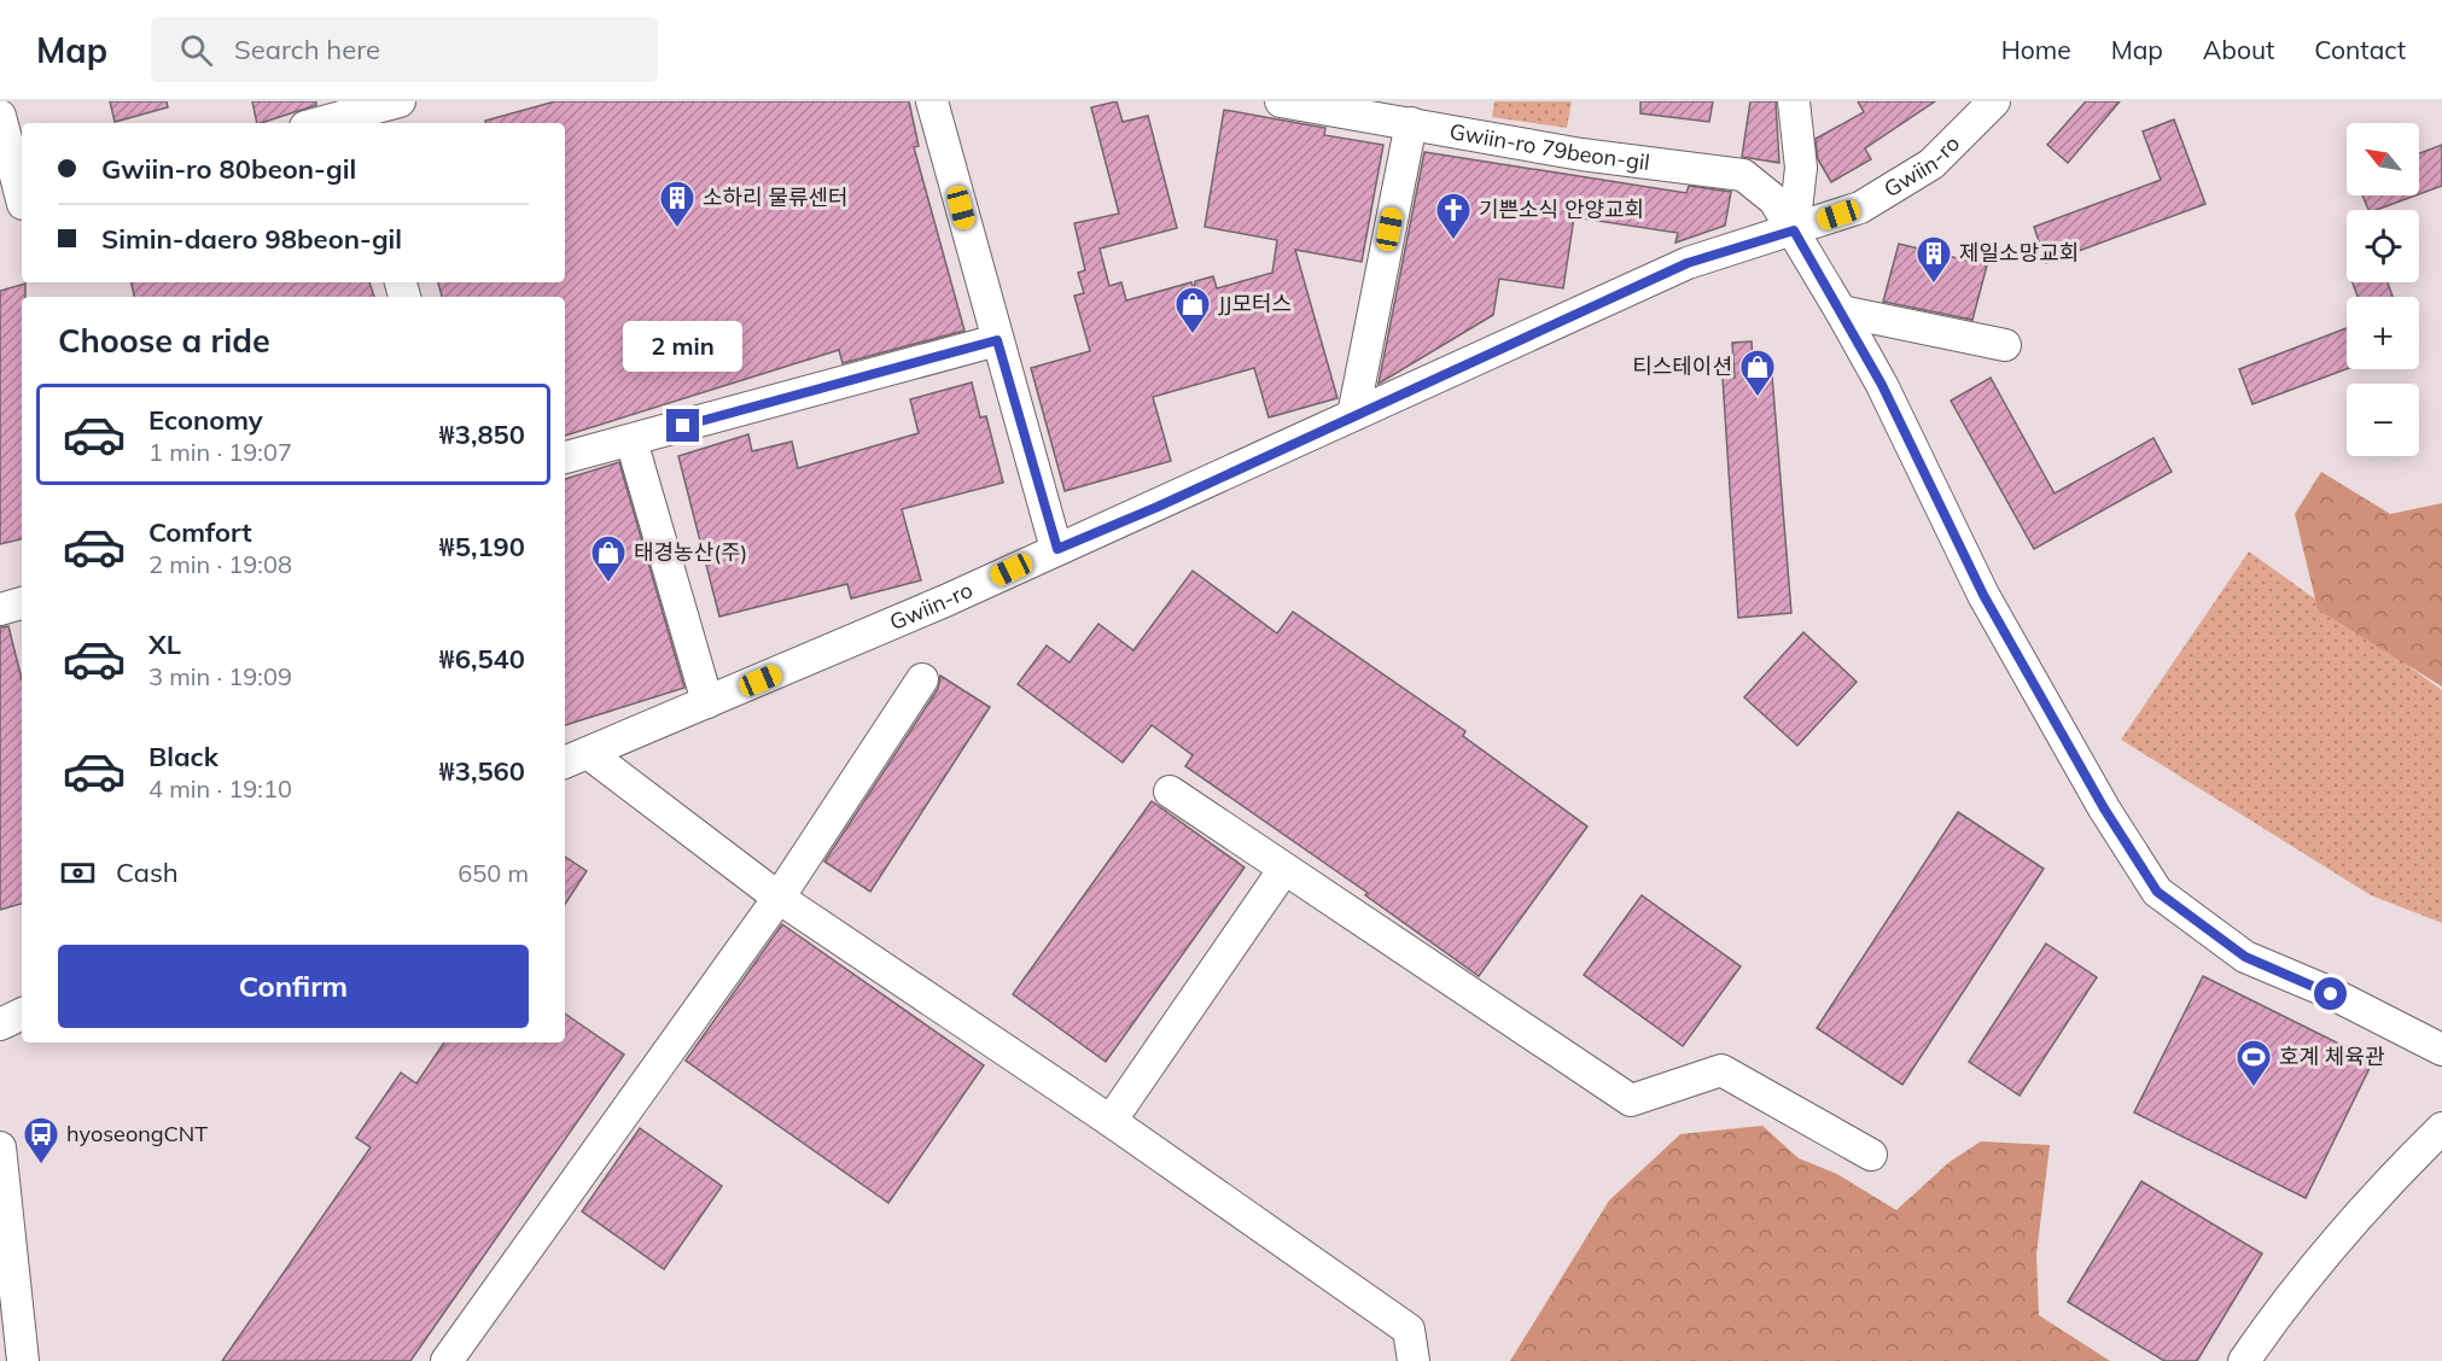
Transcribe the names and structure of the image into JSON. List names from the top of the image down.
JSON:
{
  "streets": {
    "street": ["Gwiin-ro 79beon-gil", "Gwiin-ro"]
  },
  "crossings": [
    ["Gwiin-ro 79beon-gil", "Gwiin-ro"]
  ],
  "places": {
    "building": ["소하리 물류센터", "제일소망교회"],
    "church": ["기쁜소식 안양교회"],
    "shop": ["JJ모터스", "티스테이션", "태경농산(주)"],
    "sports": ["호계 체육관"],
    "bus stop": ["hyoseongCNT"]
  },
  "north": "top left",
  "page": {
    "header": "Map",
    "search": "Search here",
    "nav": [
      "Home",
      "Map",
      "About",
      "Contact"
    ],
    "map_buttons": ["+", "−"],
    "banner": ["Gwiin-ro 80beon-gil", "Simin-daero 98beon-gil"],
    "heading": "Choose a ride",
    "bubble": "2 min",
    "list": [
      {
        "name": "Economy",
        "note": "1 min · 19:07",
        "value": "₩3,850"
      },
      {
        "name": "Comfort",
        "note": "2 min · 19:08",
        "value": "₩5,190"
      },
      {
        "name": "XL",
        "note": "3 min · 19:09",
        "value": "₩6,540"
      },
      {
        "name": "Black",
        "note": "4 min · 19:10",
        "value": "₩3,560"
      }
    ],
    "pay": ["Cash", "650 m"],
    "buttons": "Confirm"
  }
}
